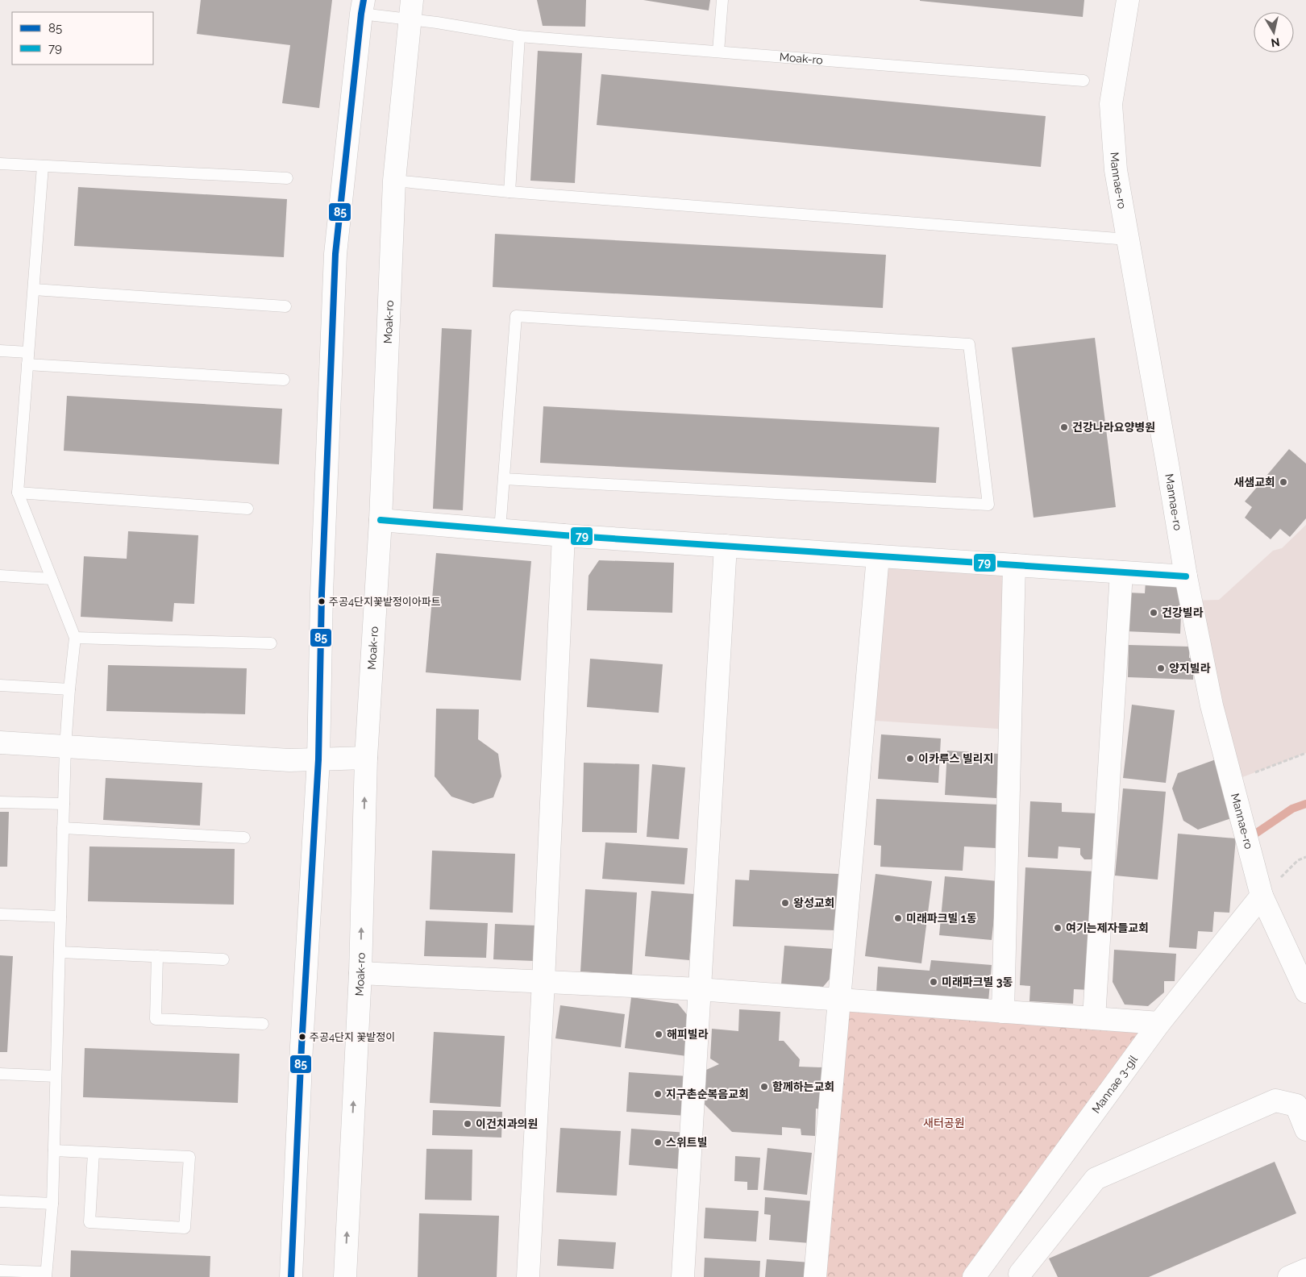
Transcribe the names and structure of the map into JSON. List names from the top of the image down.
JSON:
{
  "streets": {
    "street": ["Moak-ro", "Mannae-ro", "Mannae 3-gil"]
  },
  "crossings": [
    ["Mannae-ro", "Mannae 3-gil"]
  ],
  "parks": ["새터공원"],
  "places": [
    "건강나라요양병원",
    "새샘교회",
    "주공4단지꽃밭정이아파트",
    "건강빌라",
    "양지빌라",
    "이카루스 빌리지",
    "왕성교회",
    "미래파크빌 1동",
    "여기는제자들교회",
    "미래파크빌 3동",
    "해피빌라",
    "주공4단지 꽃밭정이",
    "함께하는교회",
    "지구촌순복음교회",
    "이건치과의원",
    "스위트빌"
  ],
  "lines": ["transit line 85", "transit line 79"],
  "legend": ["85", "79"],
  "north": "bottom"
}
